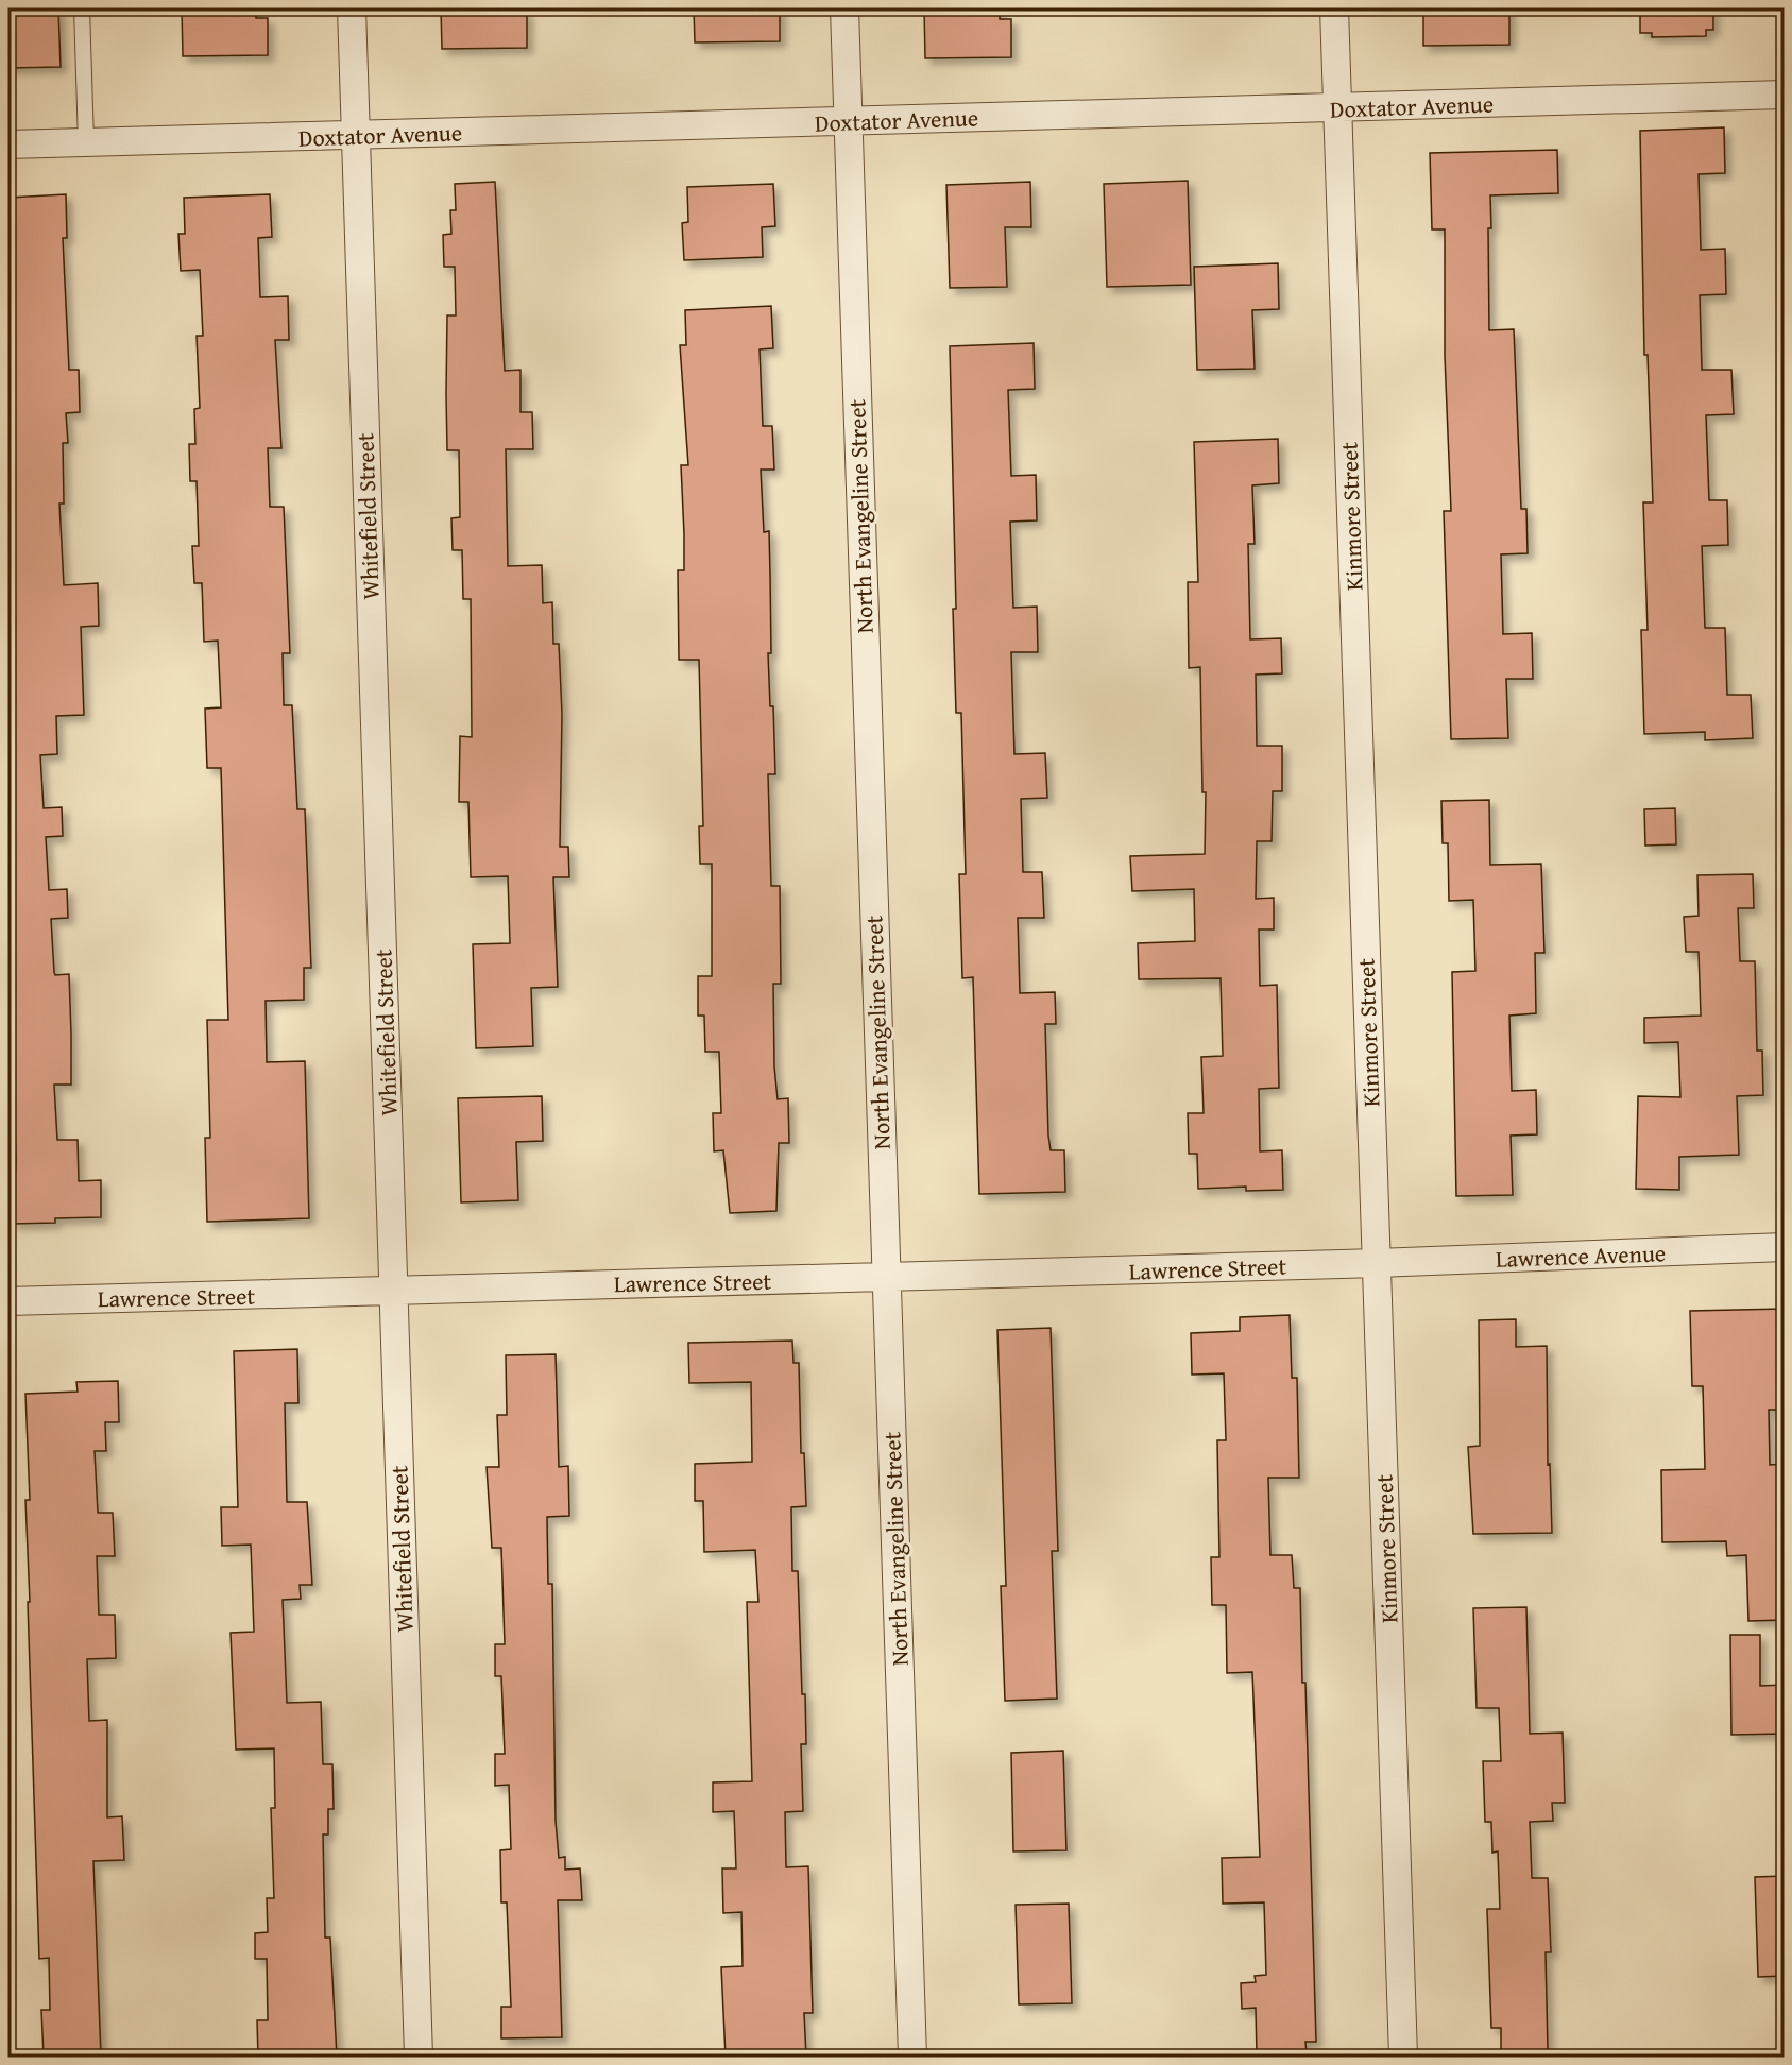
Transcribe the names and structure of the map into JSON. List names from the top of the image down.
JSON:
{
  "streets": {
    "street": [
      "Doxtator Avenue",
      "Whitefield Street",
      "North Evangeline Street",
      "Kinmore Street",
      "Lawrence Avenue",
      "Lawrence Street"
    ]
  },
  "crossings": [
    ["Doxtator Avenue", "Whitefield Street"],
    ["Doxtator Avenue", "North Evangeline Street"],
    ["Doxtator Avenue", "Kinmore Street"],
    ["Whitefield Street", "Lawrence Street"],
    ["North Evangeline Street", "Lawrence Street"],
    ["Kinmore Street", "Lawrence Avenue"],
    ["Kinmore Street", "Lawrence Street"],
    ["Lawrence Avenue", "Lawrence Street"]
  ]
}
